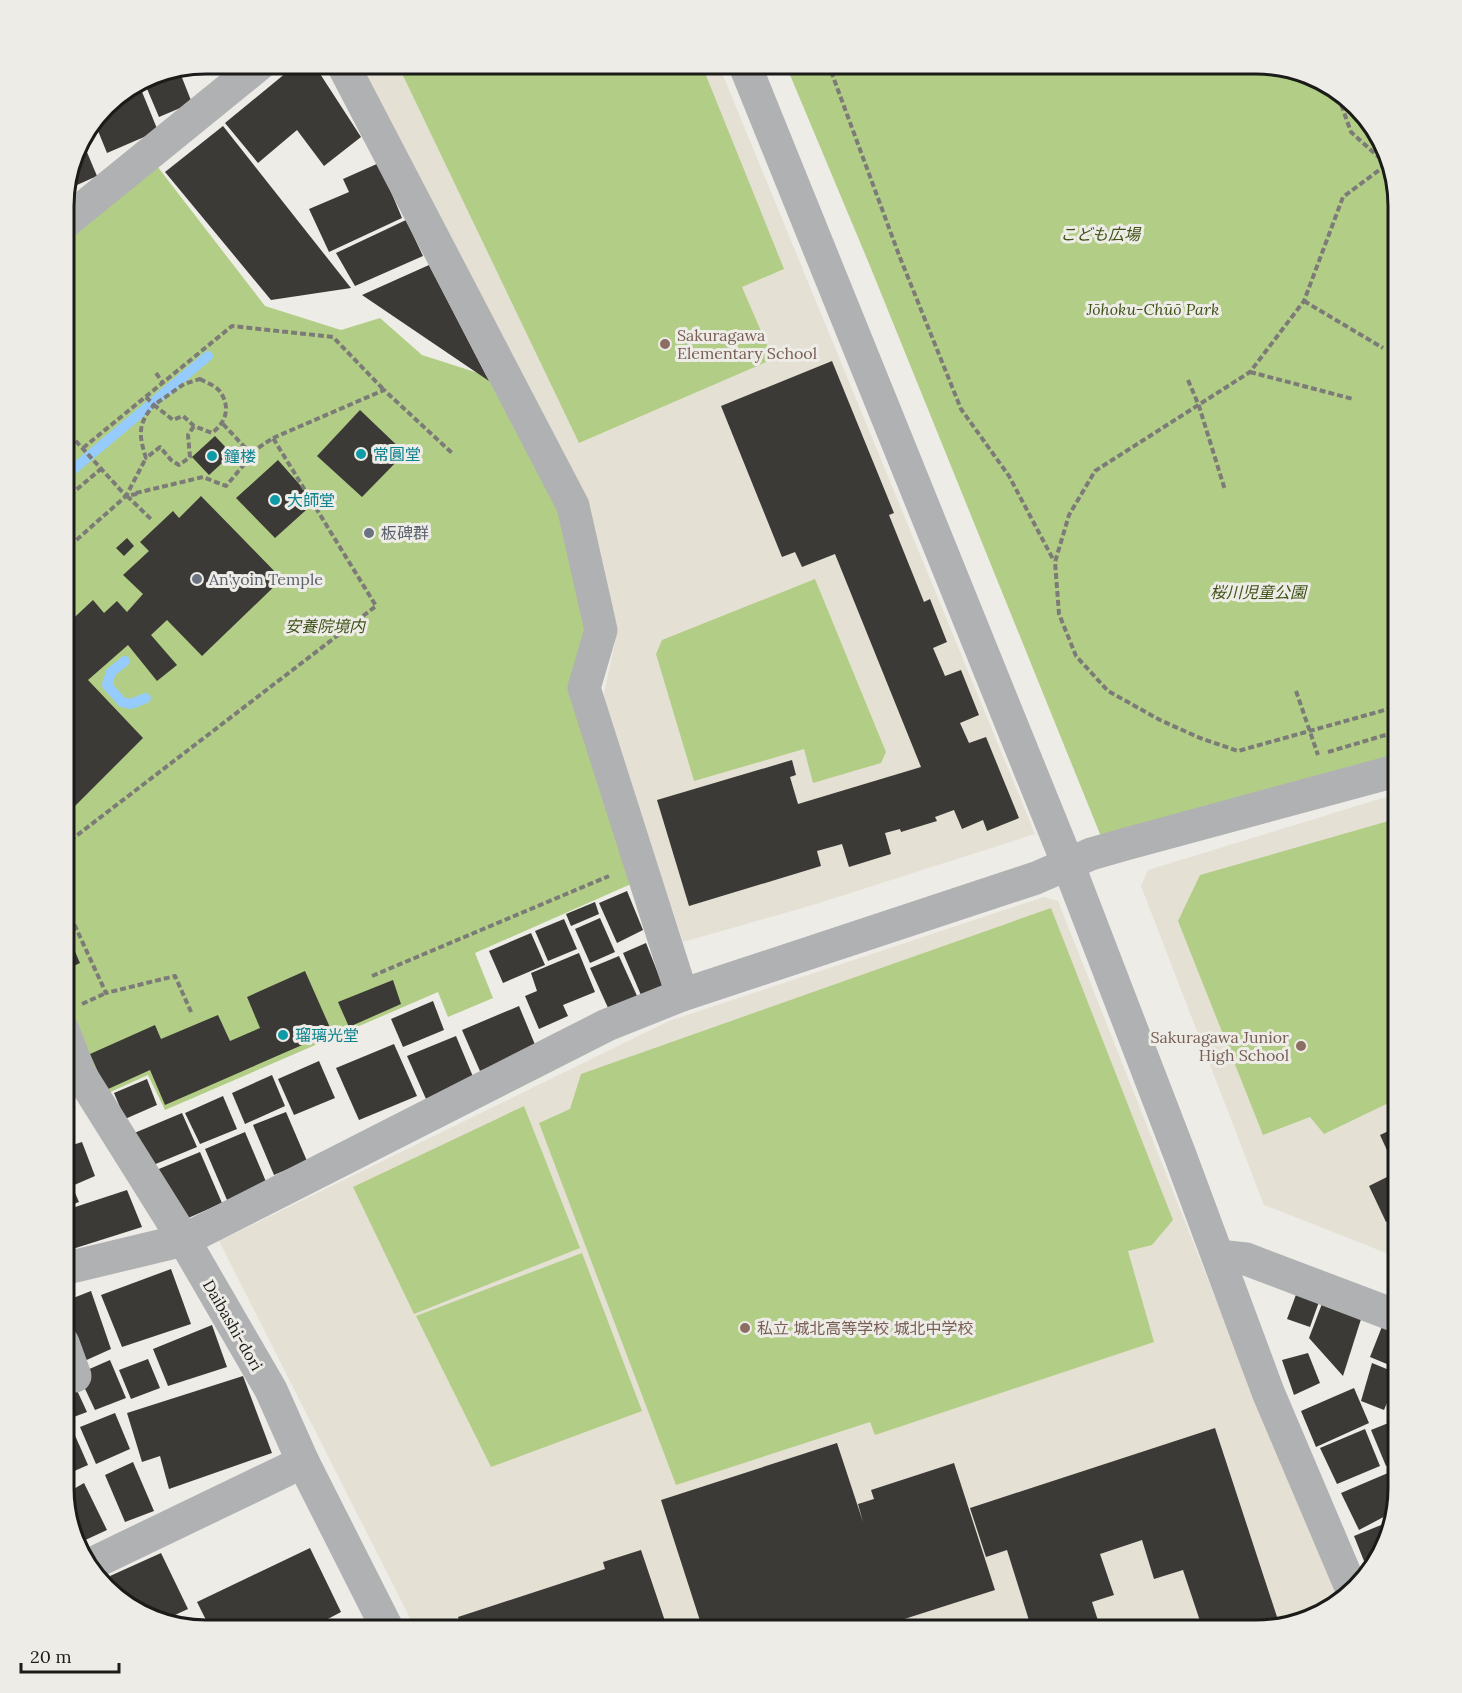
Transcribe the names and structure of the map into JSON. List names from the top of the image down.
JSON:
{
  "streets": {
    "street": ["Daibashi-dori"]
  },
  "parks": [
    "こども広場",
    "Jōhoku-Chūō Park",
    "桜川児童公園",
    "安養院境内"
  ],
  "places": [
    "Sakuragawa Elementary School",
    "常圓堂",
    "鐘楼",
    "大師堂",
    "板碑群",
    "An'yoin Temple",
    "瑠璃光堂",
    "Sakuragawa Junior High School",
    "私立 城北高等学校 城北中学校"
  ],
  "scale_bar": "20 m"
}
